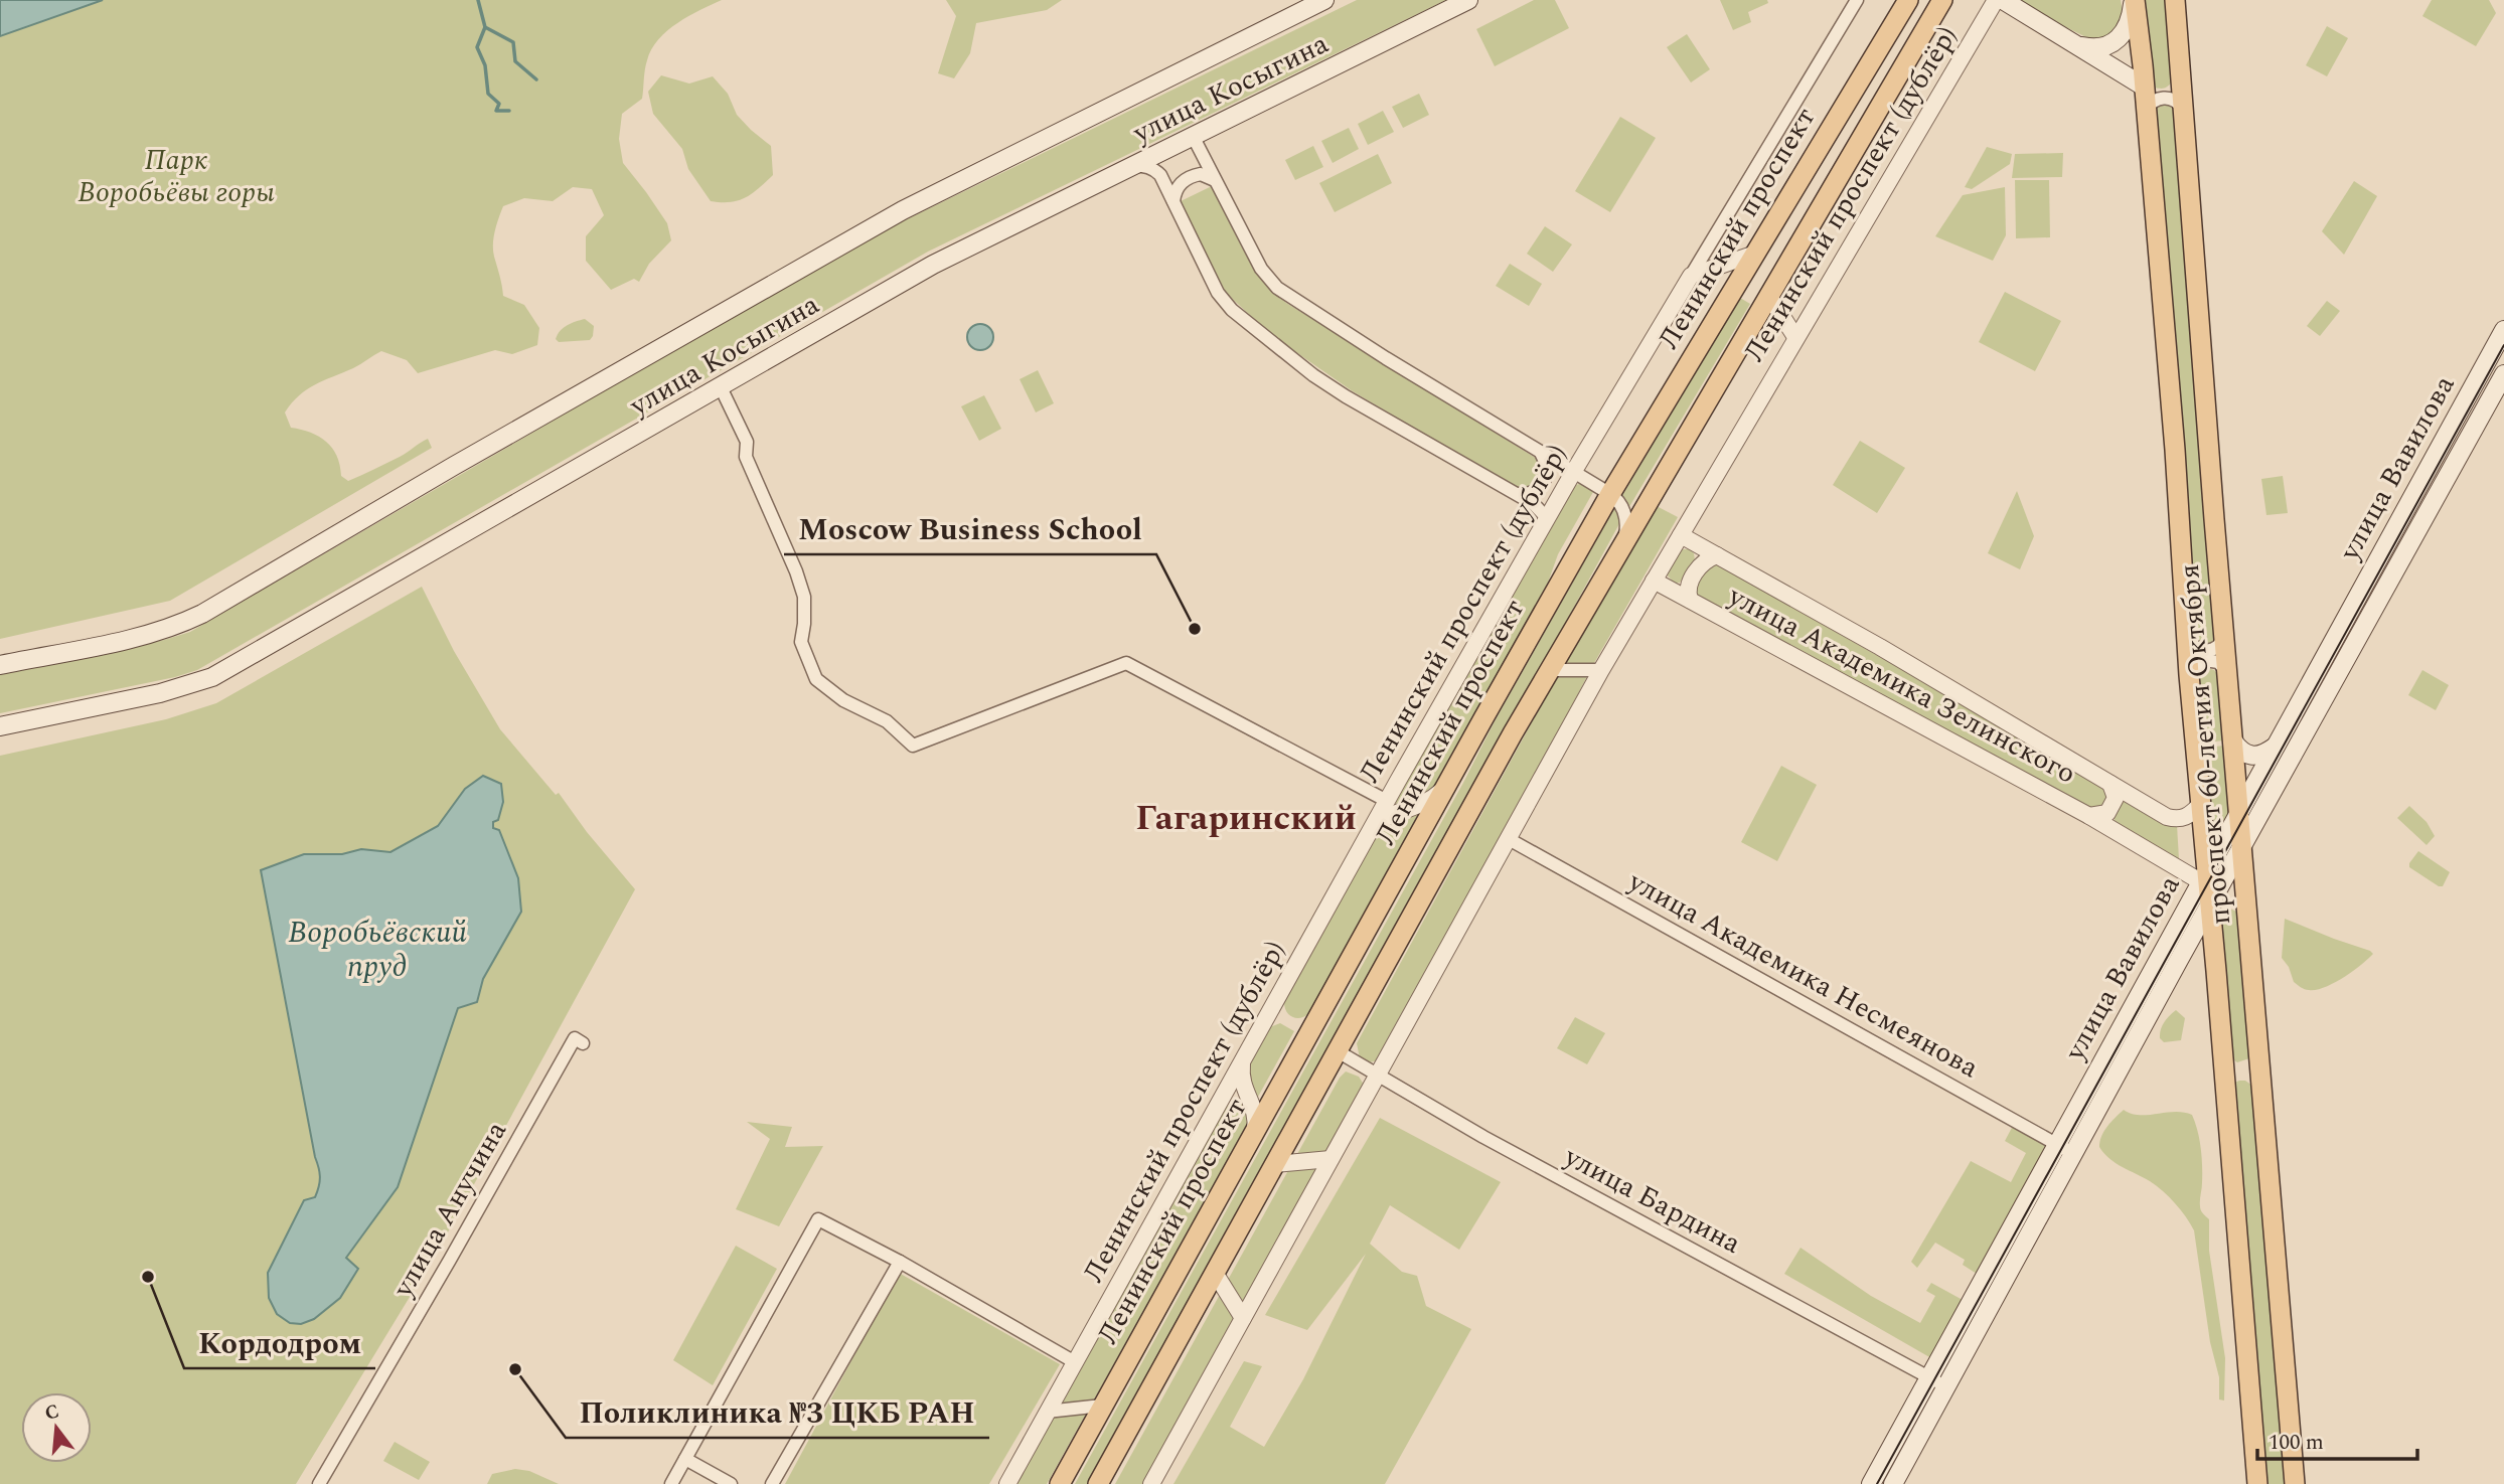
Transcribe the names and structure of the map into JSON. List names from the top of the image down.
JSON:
{
  "streets": {
    "main road": [
      "улица Косыгина",
      "Ленинский проспект",
      "улица Вавилова",
      "проспект 60-летия Октября"
    ],
    "street": [
      "Ленинский проспект (дублёр)",
      "улица Академика Зелинского",
      "улица Академика Несмеянова",
      "улица Бардина",
      "улица Анучина"
    ]
  },
  "crossings": [
    ["Ленинский проспект (дублёр)", "улица Академика Зелинского"],
    ["Ленинский проспект (дублёр)", "улица Академика Несмеянова"],
    ["Ленинский проспект (дублёр)", "улица Бардина"],
    ["улица Вавилова", "улица Академика Зелинского"],
    ["улица Вавилова", "проспект 60-летия Октября"],
    ["улица Вавилова", "улица Академика Несмеянова"],
    ["улица Вавилова", "улица Бардина"],
    ["улица Академика Зелинского", "проспект 60-летия Октября"]
  ],
  "districts": ["Гагаринский"],
  "water": ["Воробьёвский пруд"],
  "parks": ["Парк Воробьёвы горы"],
  "places": ["Moscow Business School", "Кордодром", "Поликлиника №3 ЦКБ РАН"],
  "scale_bar": "100 m",
  "north": "top"
}
